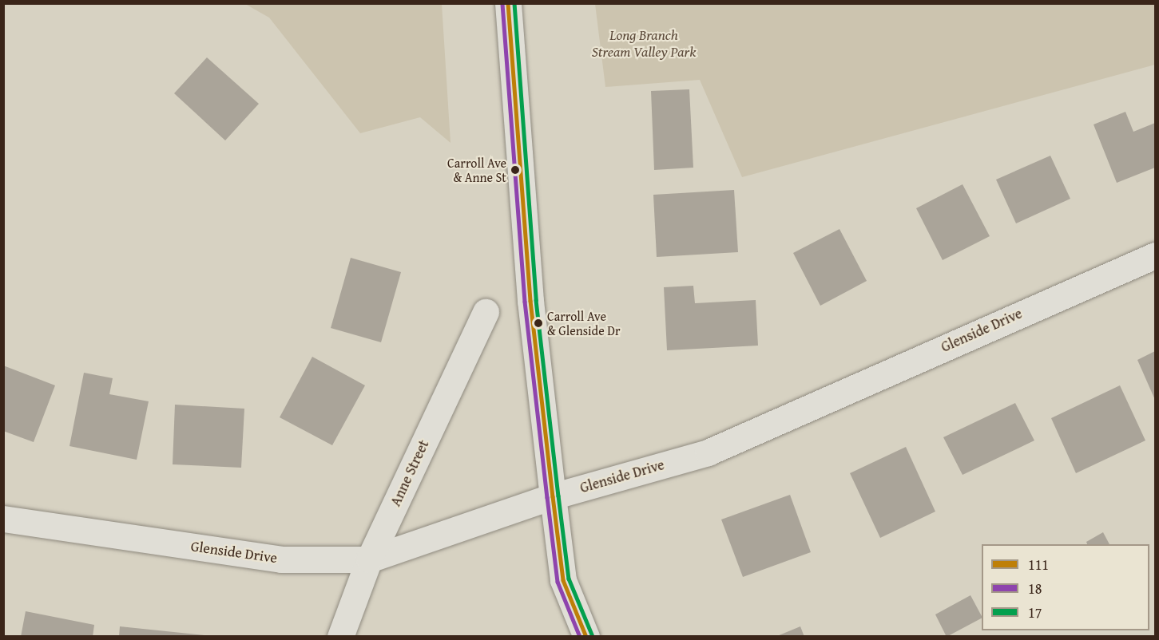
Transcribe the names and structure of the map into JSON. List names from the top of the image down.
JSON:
{
  "streets": {
    "street": ["Glenside Drive", "Anne Street"]
  },
  "crossings": [
    ["Glenside Drive", "Anne Street"]
  ],
  "parks": ["Long Branch Stream Valley Park"],
  "places": ["Carroll Ave & Anne St", "Carroll Ave & Glenside Dr"],
  "lines": ["transit line 111", "transit line 17", "transit line 18"],
  "legend": ["111", "18", "17"]
}
